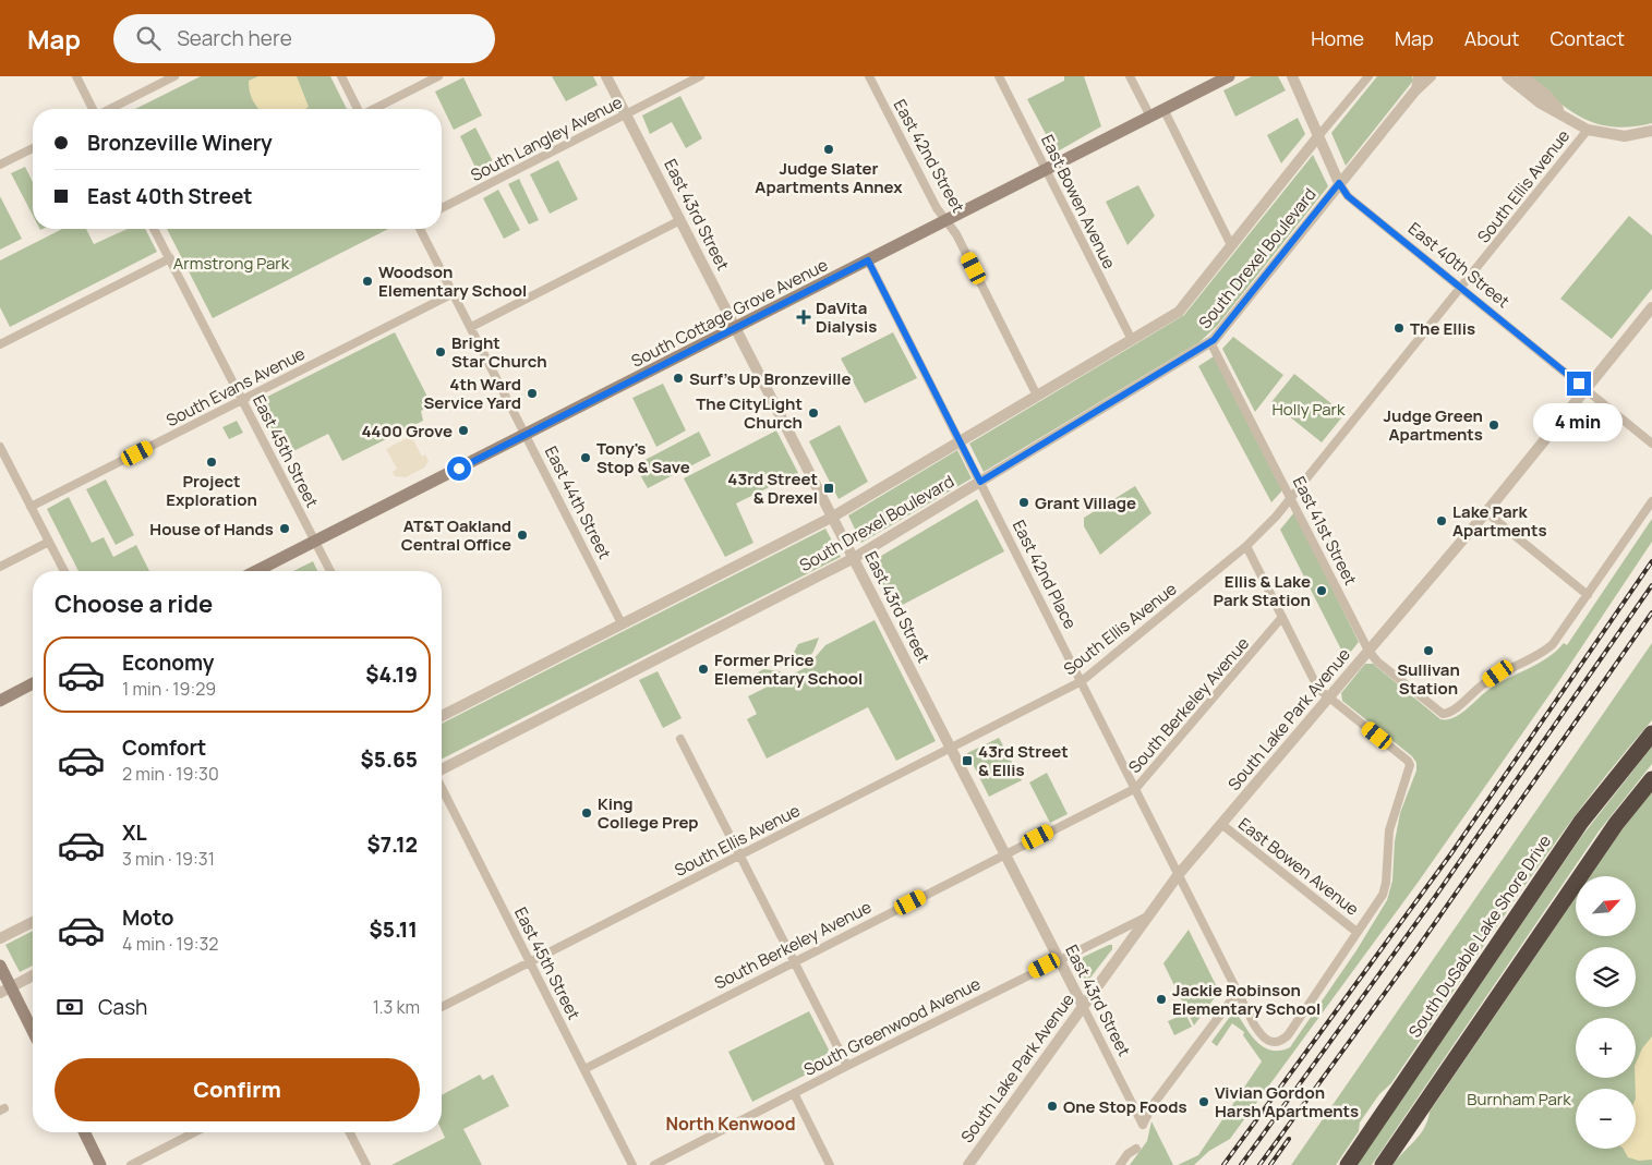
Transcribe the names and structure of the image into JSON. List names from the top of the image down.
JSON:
{
  "streets": {
    "highway": ["South DuSable Lake Shore Drive"],
    "main road": ["South Cottage Grove Avenue"],
    "street": [
      "South Langley Avenue",
      "East 42nd Street",
      "South Ellis Avenue",
      "East Bowen Avenue",
      "East 43rd Street",
      "South Drexel Boulevard",
      "East 40th Street",
      "South Evans Avenue",
      "East 45th Street",
      "East 44th Street",
      "East 41st Street",
      "East 42nd Place",
      "South Berkeley Avenue",
      "South Lake Park Avenue",
      "South Greenwood Avenue"
    ]
  },
  "crossings": [
    ["South Langley Avenue", "East 43rd Street"],
    ["East 42nd Street", "South Drexel Boulevard"],
    ["East 42nd Street", "South Cottage Grove Avenue"],
    ["South Ellis Avenue", "East 43rd Street"],
    ["South Ellis Avenue", "East 40th Street"],
    ["South Ellis Avenue", "East 45th Street"],
    ["South Ellis Avenue", "East 41st Street"],
    ["South Ellis Avenue", "East 42nd Place"],
    ["East Bowen Avenue", "South Drexel Boulevard"],
    ["East Bowen Avenue", "South Cottage Grove Avenue"],
    ["East Bowen Avenue", "East 42nd Place"],
    ["East Bowen Avenue", "South Lake Park Avenue"],
    ["East 43rd Street", "South Drexel Boulevard"],
    ["East 43rd Street", "South Cottage Grove Avenue"],
    ["East 43rd Street", "East 42nd Place"],
    ["East 43rd Street", "South Berkeley Avenue"],
    ["East 43rd Street", "South Lake Park Avenue"],
    ["East 43rd Street", "South Greenwood Avenue"],
    ["South Drexel Boulevard", "East 40th Street"],
    ["South Drexel Boulevard", "East 44th Street"],
    ["South Drexel Boulevard", "East 41st Street"],
    ["South Drexel Boulevard", "East 42nd Place"],
    ["East 40th Street", "South Lake Park Avenue"],
    ["South Cottage Grove Avenue", "East 45th Street"],
    ["South Cottage Grove Avenue", "East 44th Street"],
    ["South Cottage Grove Avenue", "East 42nd Place"],
    ["South Evans Avenue", "East 45th Street"],
    ["South Evans Avenue", "East 44th Street"],
    ["East 45th Street", "South Berkeley Avenue"],
    ["East 41st Street", "South Lake Park Avenue"],
    ["East 42nd Place", "South Berkeley Avenue"],
    ["East 42nd Place", "South Lake Park Avenue"],
    ["South Lake Park Avenue", "South Greenwood Avenue"]
  ],
  "districts": ["North Kenwood"],
  "parks": ["Armstrong Park", "Holly Park", "Burnham Park"],
  "places": {
    "other": [
      "Judge Slater Apartments Annex",
      "Woodson Elementary School",
      "The Ellis",
      "Bright Star Church",
      "Surf's Up Bronzeville",
      "4th Ward Service Yard",
      "The CityLight Church",
      "Judge Green Apartments",
      "4400 Grove",
      "Tony's Stop & Save",
      "Project Exploration",
      "Grant Village",
      "Lake Park Apartments",
      "House of Hands",
      "AT&T Oakland Central Office",
      "Ellis & Lake Park Station",
      "Sullivan Station",
      "Former Price Elementary School",
      "King College Prep",
      "Jackie Robinson Elementary School",
      "Vivian Gordon Harsh Apartments",
      "One Stop Foods"
    ],
    "health": ["DaVita Dialysis"],
    "transit": ["43rd Street & Drexel", "43rd Street & Ellis"]
  },
  "north": "top right",
  "page": {
    "header": "Map",
    "search": "Search here",
    "nav": [
      "Home",
      "Map",
      "About",
      "Contact"
    ],
    "banner": ["Bronzeville Winery", "East 40th Street"],
    "bubble": "4 min",
    "heading": "Choose a ride",
    "list": [
      {
        "name": "Economy",
        "note": "1 min · 19:29",
        "value": "$4.19"
      },
      {
        "name": "Comfort",
        "note": "2 min · 19:30",
        "value": "$5.65"
      },
      {
        "name": "XL",
        "note": "3 min · 19:31",
        "value": "$7.12"
      },
      {
        "name": "Moto",
        "note": "4 min · 19:32",
        "value": "$5.11"
      }
    ],
    "map_buttons": ["+", "−"],
    "pay": ["Cash", "1.3 km"],
    "buttons": "Confirm"
  }
}
